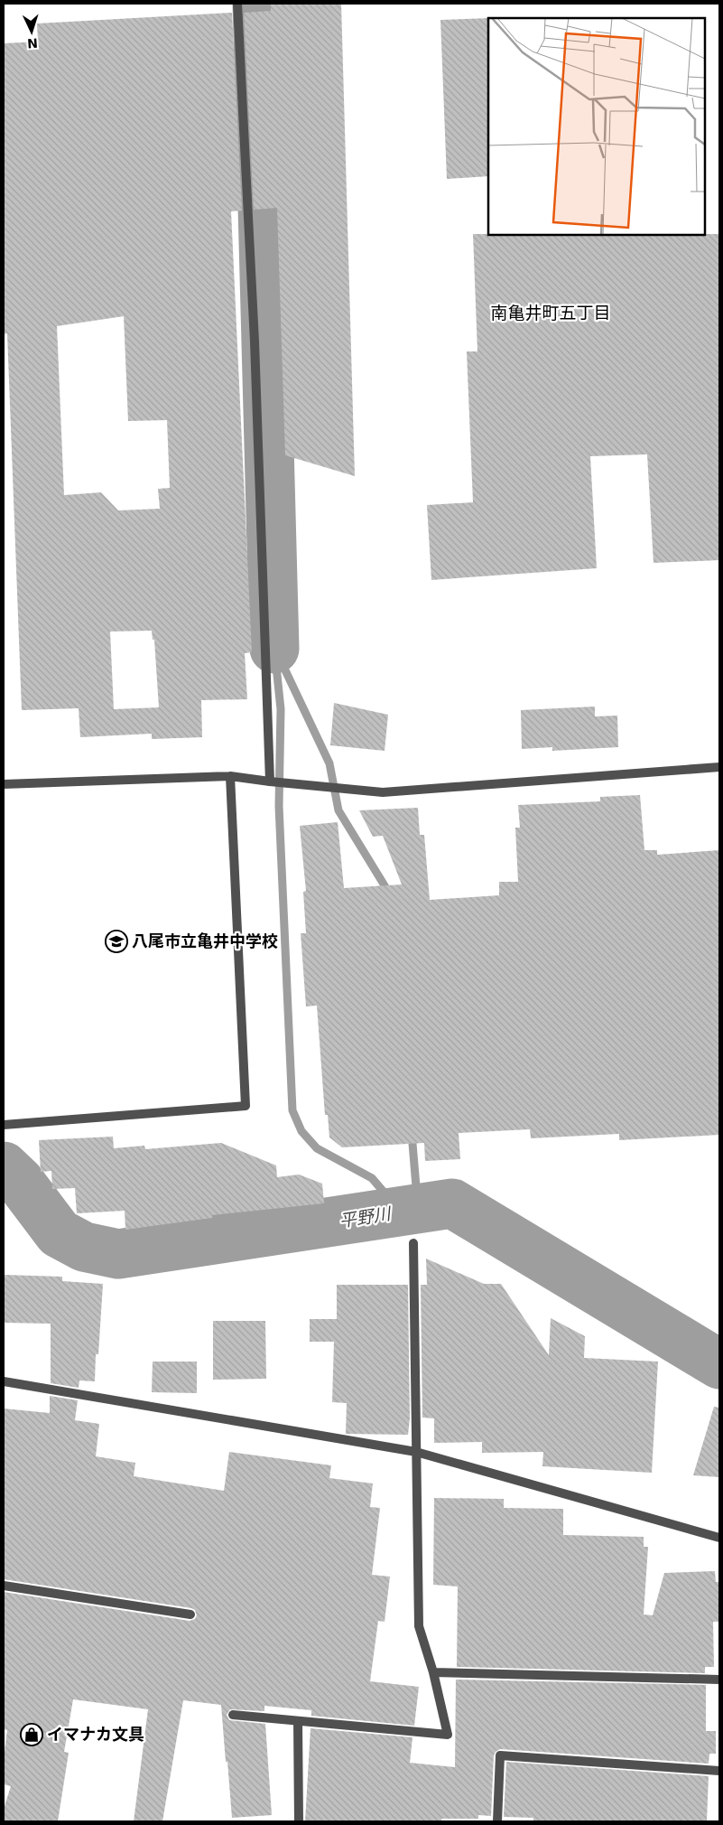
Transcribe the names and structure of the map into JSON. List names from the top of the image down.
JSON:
{
  "districts": ["南亀井町五丁目"],
  "water": ["平野川"],
  "places": {
    "school or university": ["八尾市立亀井中学校"],
    "shop": ["イマナカ文具"]
  },
  "north": "bottom"
}
